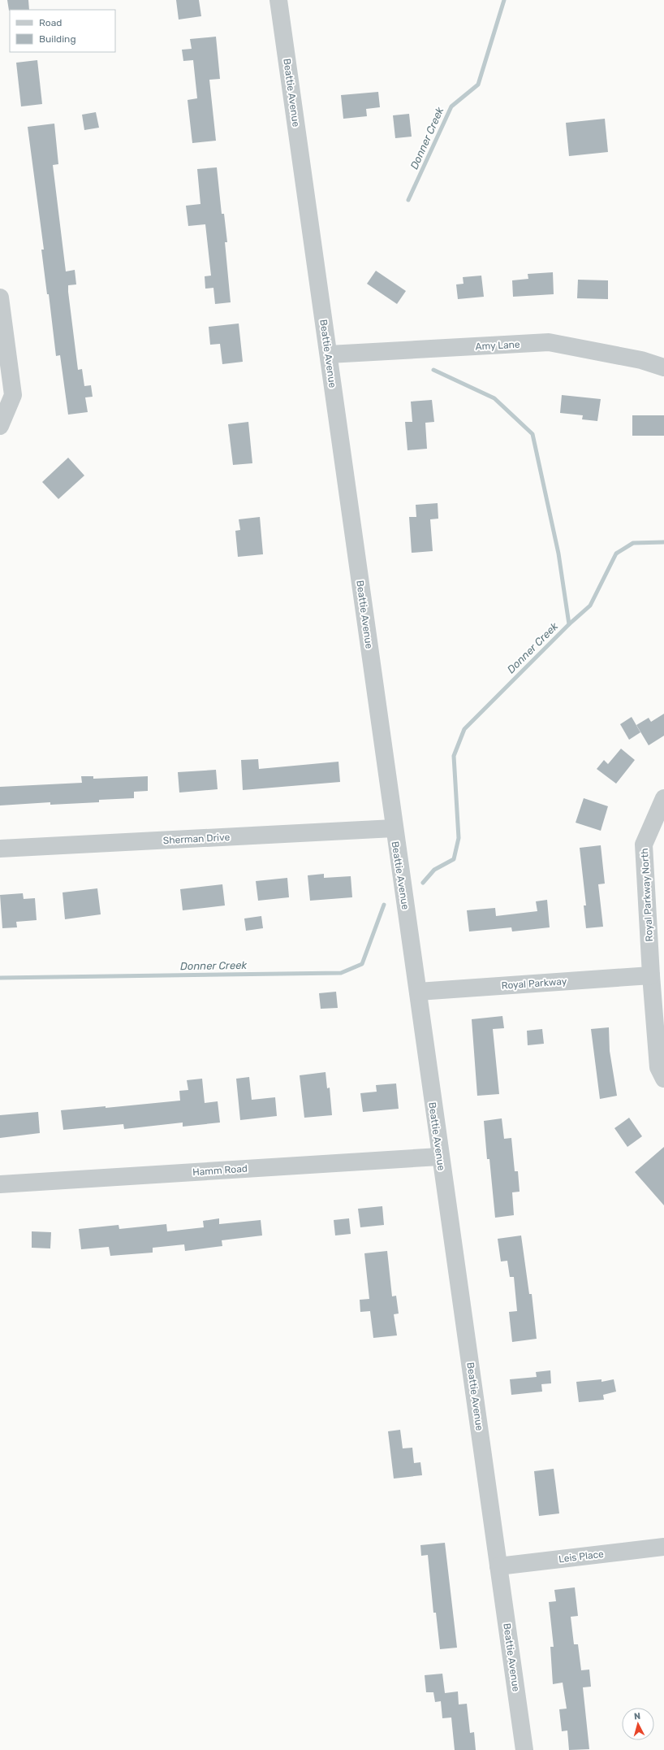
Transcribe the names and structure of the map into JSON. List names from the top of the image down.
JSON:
{
  "streets": {
    "street": [
      "Beattie Avenue",
      "Amy Lane",
      "Sherman Drive",
      "Royal Parkway North",
      "Royal Parkway",
      "Hamm Road",
      "Leis Place"
    ]
  },
  "crossings": [
    ["Beattie Avenue", "Amy Lane"],
    ["Beattie Avenue", "Sherman Drive"],
    ["Beattie Avenue", "Royal Parkway"],
    ["Beattie Avenue", "Hamm Road"],
    ["Beattie Avenue", "Leis Place"],
    ["Royal Parkway North", "Royal Parkway"]
  ],
  "water": ["Donner Creek"],
  "legend": ["Road", "Building"],
  "north": "top"
}
